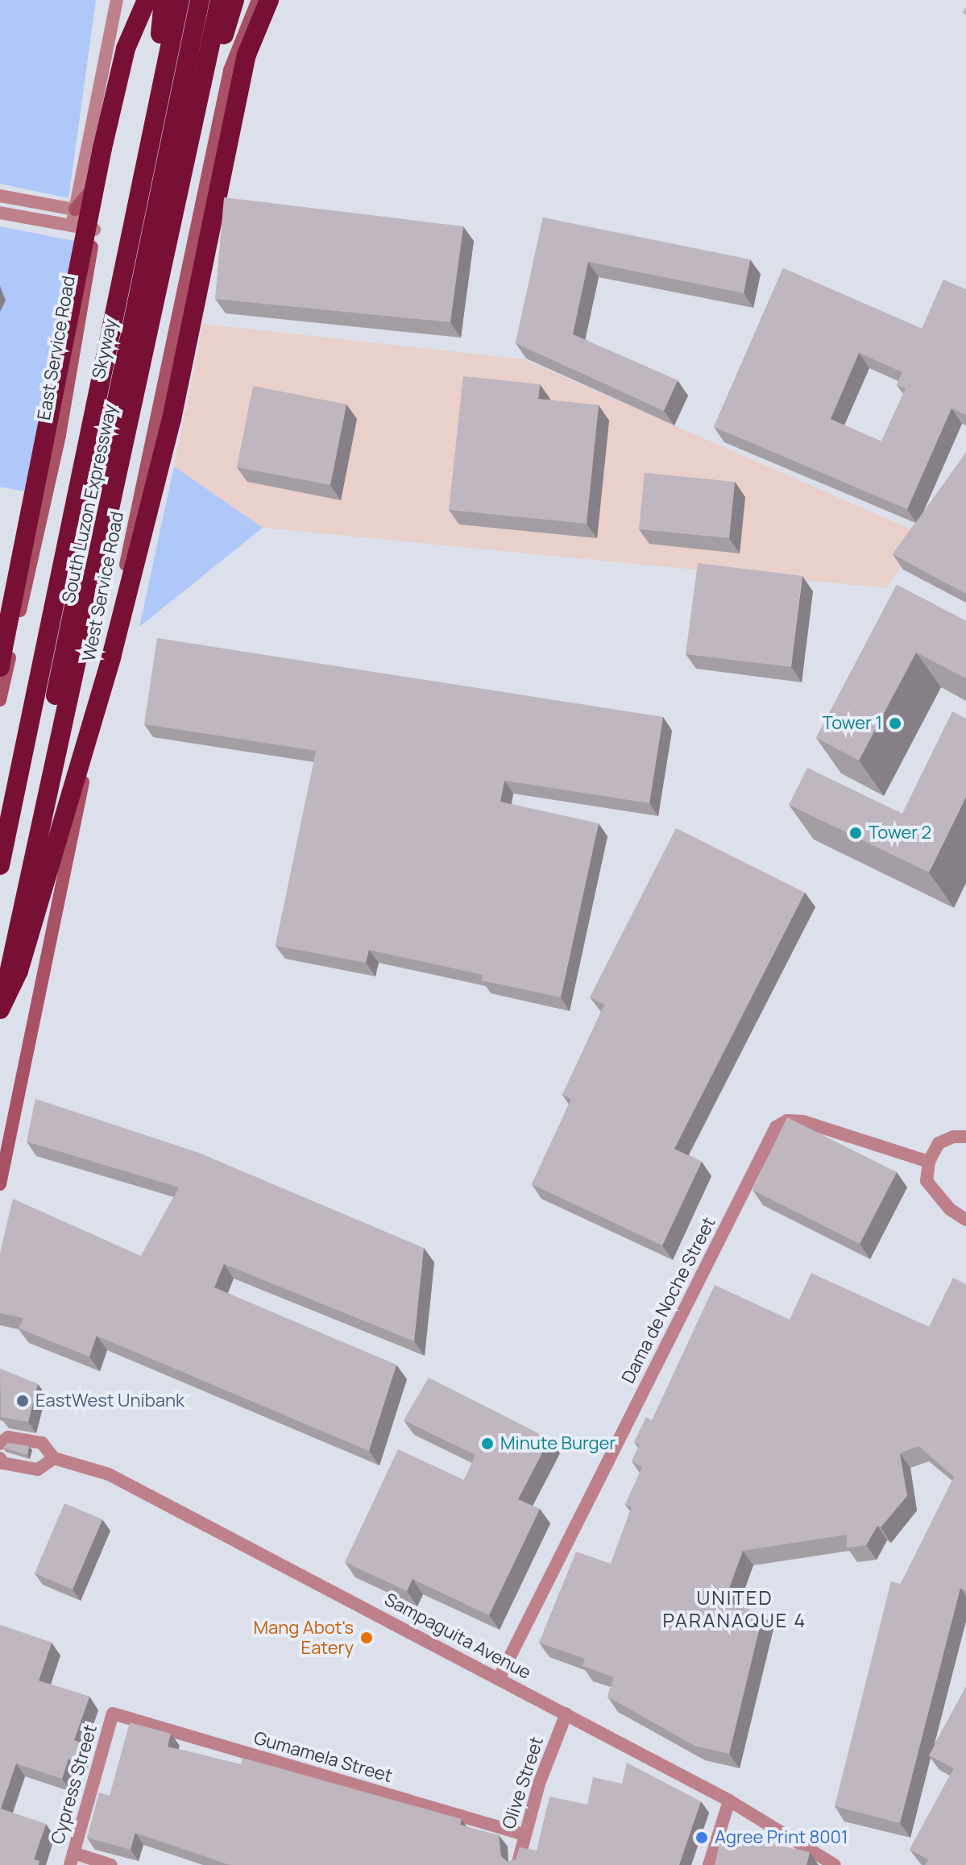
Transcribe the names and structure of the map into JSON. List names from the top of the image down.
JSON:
{
  "streets": {
    "highway": ["Skyway", "South Luzon Expressway"],
    "main road": ["East Service Road", "West Service Road"],
    "street": [
      "Dama de Noche Street",
      "Sampaguita Avenue",
      "Gumamela Street",
      "Olive Street",
      "Cypress Street"
    ]
  },
  "crossings": [
    ["Dama de Noche Street", "Sampaguita Avenue"],
    ["Sampaguita Avenue", "Olive Street"],
    ["Gumamela Street", "Olive Street"],
    ["Gumamela Street", "Cypress Street"]
  ],
  "districts": ["UNITED PARANAQUE 4"],
  "places": [
    "Tower 1",
    "Tower 2",
    "EastWest Unibank",
    "Minute Burger",
    "Mang Abot's Eatery",
    "Agree Print 8001"
  ]
}
